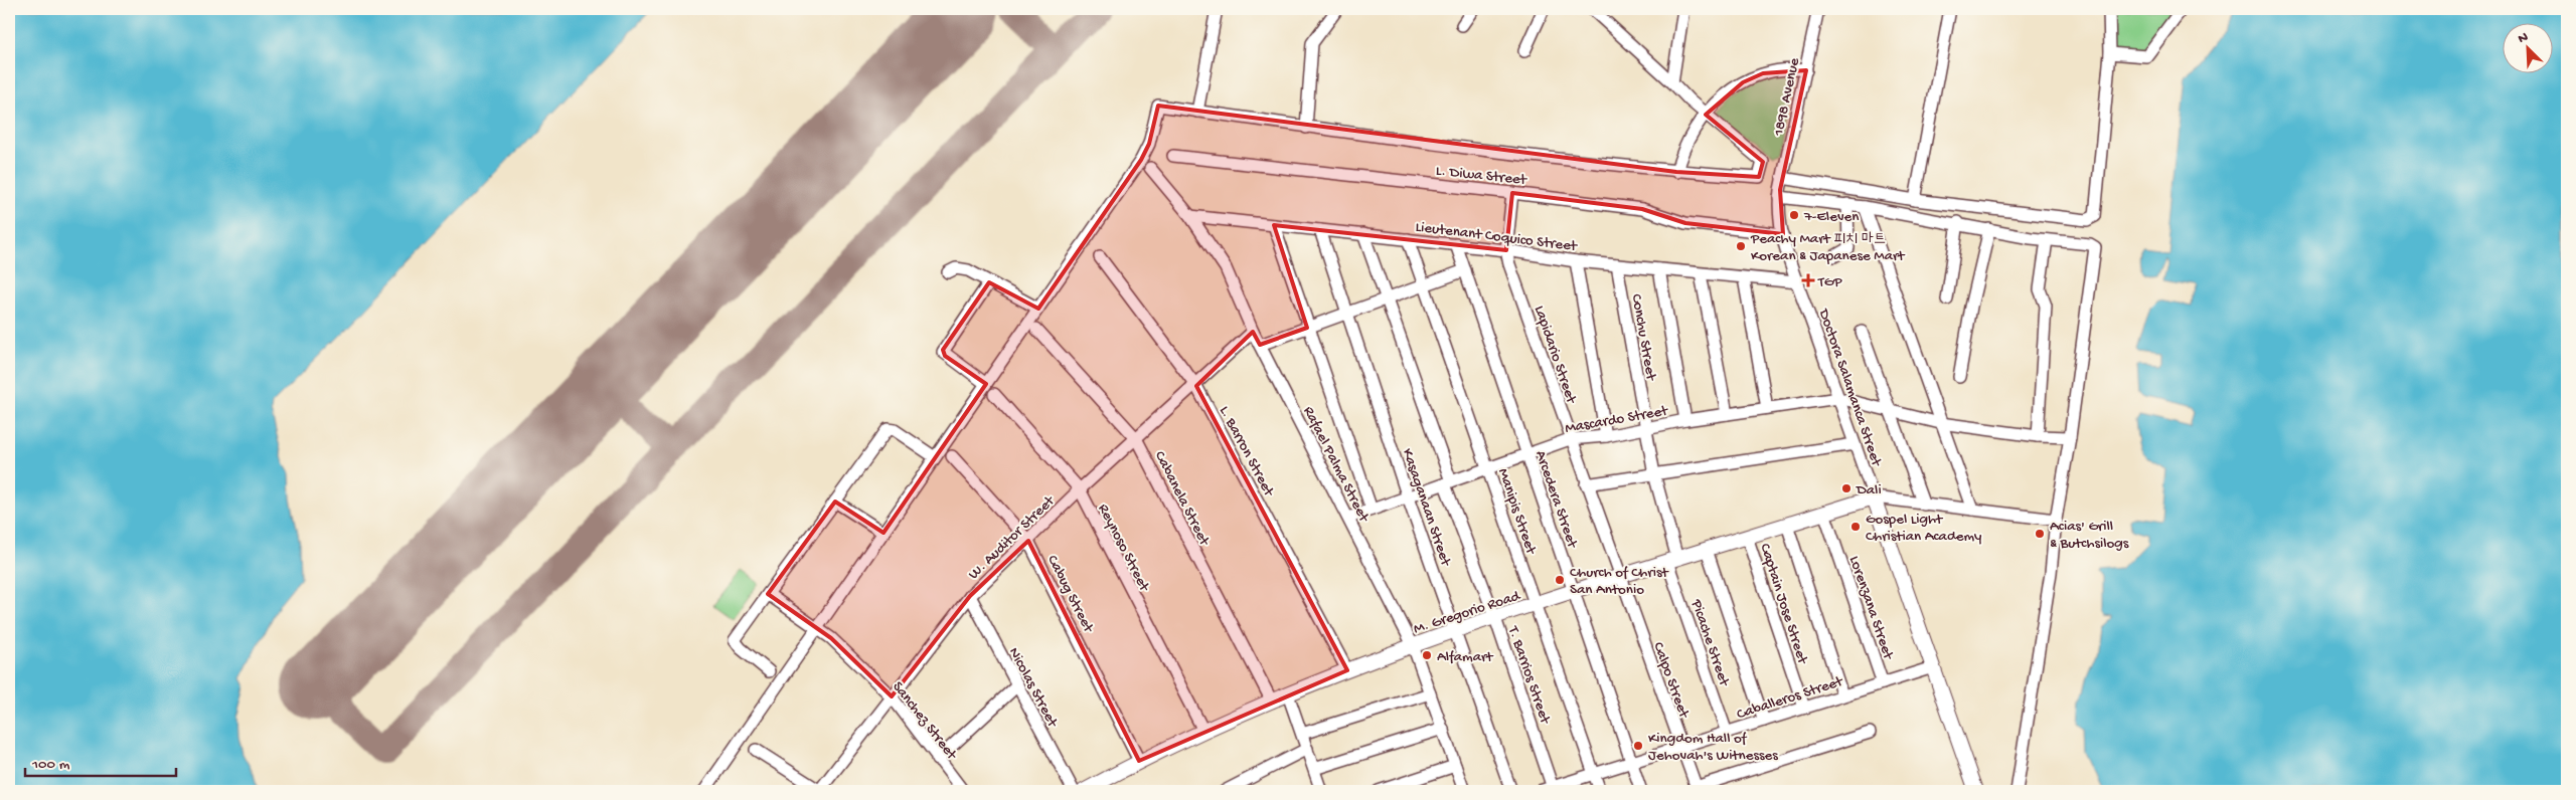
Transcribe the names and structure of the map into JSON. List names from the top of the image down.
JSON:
{
  "streets": {
    "main road": ["Doctora Salamanca Street", "M. Gregorio Road"],
    "street": [
      "1898 Avenue",
      "L. Diwa Street",
      "Lieutenant Coquico Street",
      "Conchu Street",
      "Lapidario Street",
      "Mascardo Street",
      "L. Barron Street",
      "Rafael Palma Street",
      "Cabanela Street",
      "Arcedera Street",
      "Kasaganaan Street",
      "Manipis Street",
      "W. Auditor Street",
      "Reynoso Street",
      "Cabug Street",
      "Captain Jose Street",
      "Lorenzana Street",
      "Picache Street",
      "T. Barrios Street",
      "Calpo Street",
      "Nicolas Street",
      "Caballeros Street",
      "Sanchez Street"
    ]
  },
  "crossings": [
    ["1898 Avenue", "Doctora Salamanca Street"],
    ["L. Diwa Street", "Lapidario Street"],
    ["L. Diwa Street", "Doctora Salamanca Street"],
    ["Lieutenant Coquico Street", "Conchu Street"],
    ["Lieutenant Coquico Street", "Lapidario Street"],
    ["Lieutenant Coquico Street", "Doctora Salamanca Street"],
    ["Lieutenant Coquico Street", "Rafael Palma Street"],
    ["Lieutenant Coquico Street", "Arcedera Street"],
    ["Lieutenant Coquico Street", "Kasaganaan Street"],
    ["Lieutenant Coquico Street", "Manipis Street"],
    ["Lieutenant Coquico Street", "T. Barrios Street"],
    ["Conchu Street", "Mascardo Street"],
    ["Conchu Street", "M. Gregorio Road"],
    ["Conchu Street", "Picache Street"],
    ["Lapidario Street", "Mascardo Street"],
    ["Lapidario Street", "M. Gregorio Road"],
    ["Lapidario Street", "Calpo Street"],
    ["Doctora Salamanca Street", "Mascardo Street"],
    ["Doctora Salamanca Street", "M. Gregorio Road"],
    ["Doctora Salamanca Street", "Caballeros Street"],
    ["Mascardo Street", "Rafael Palma Street"],
    ["Mascardo Street", "Arcedera Street"],
    ["Mascardo Street", "Kasaganaan Street"],
    ["Mascardo Street", "Manipis Street"],
    ["Mascardo Street", "T. Barrios Street"],
    ["L. Barron Street", "W. Auditor Street"],
    ["L. Barron Street", "M. Gregorio Road"],
    ["Rafael Palma Street", "W. Auditor Street"],
    ["Rafael Palma Street", "M. Gregorio Road"],
    ["Cabanela Street", "W. Auditor Street"],
    ["Cabanela Street", "M. Gregorio Road"],
    ["Arcedera Street", "M. Gregorio Road"],
    ["Arcedera Street", "Caballeros Street"],
    ["Kasaganaan Street", "M. Gregorio Road"],
    ["Manipis Street", "M. Gregorio Road"],
    ["Manipis Street", "Caballeros Street"],
    ["W. Auditor Street", "Reynoso Street"],
    ["W. Auditor Street", "Cabug Street"],
    ["W. Auditor Street", "Nicolas Street"],
    ["W. Auditor Street", "Sanchez Street"],
    ["Reynoso Street", "M. Gregorio Road"],
    ["Cabug Street", "M. Gregorio Road"],
    ["Captain Jose Street", "M. Gregorio Road"],
    ["Captain Jose Street", "Caballeros Street"],
    ["Lorenzana Street", "M. Gregorio Road"],
    ["Lorenzana Street", "Caballeros Street"],
    ["M. Gregorio Road", "Picache Street"],
    ["M. Gregorio Road", "T. Barrios Street"],
    ["M. Gregorio Road", "Calpo Street"],
    ["Picache Street", "Caballeros Street"],
    ["T. Barrios Street", "Caballeros Street"],
    ["Calpo Street", "Caballeros Street"]
  ],
  "places": {
    "other": [
      "7-Eleven",
      "Peachy Mart 피치 마트 Korean & Japanese Mart",
      "Dali",
      "Gospel Light Christian Academy",
      "Acias' Grill & Butchsilogs",
      "Church of Christ San Antonio",
      "Alfamart",
      "Kingdom Hall of Jehovah's Witnesses"
    ],
    "health": ["TGP"]
  },
  "scale_bar": "100 m",
  "north": "top left"
}
